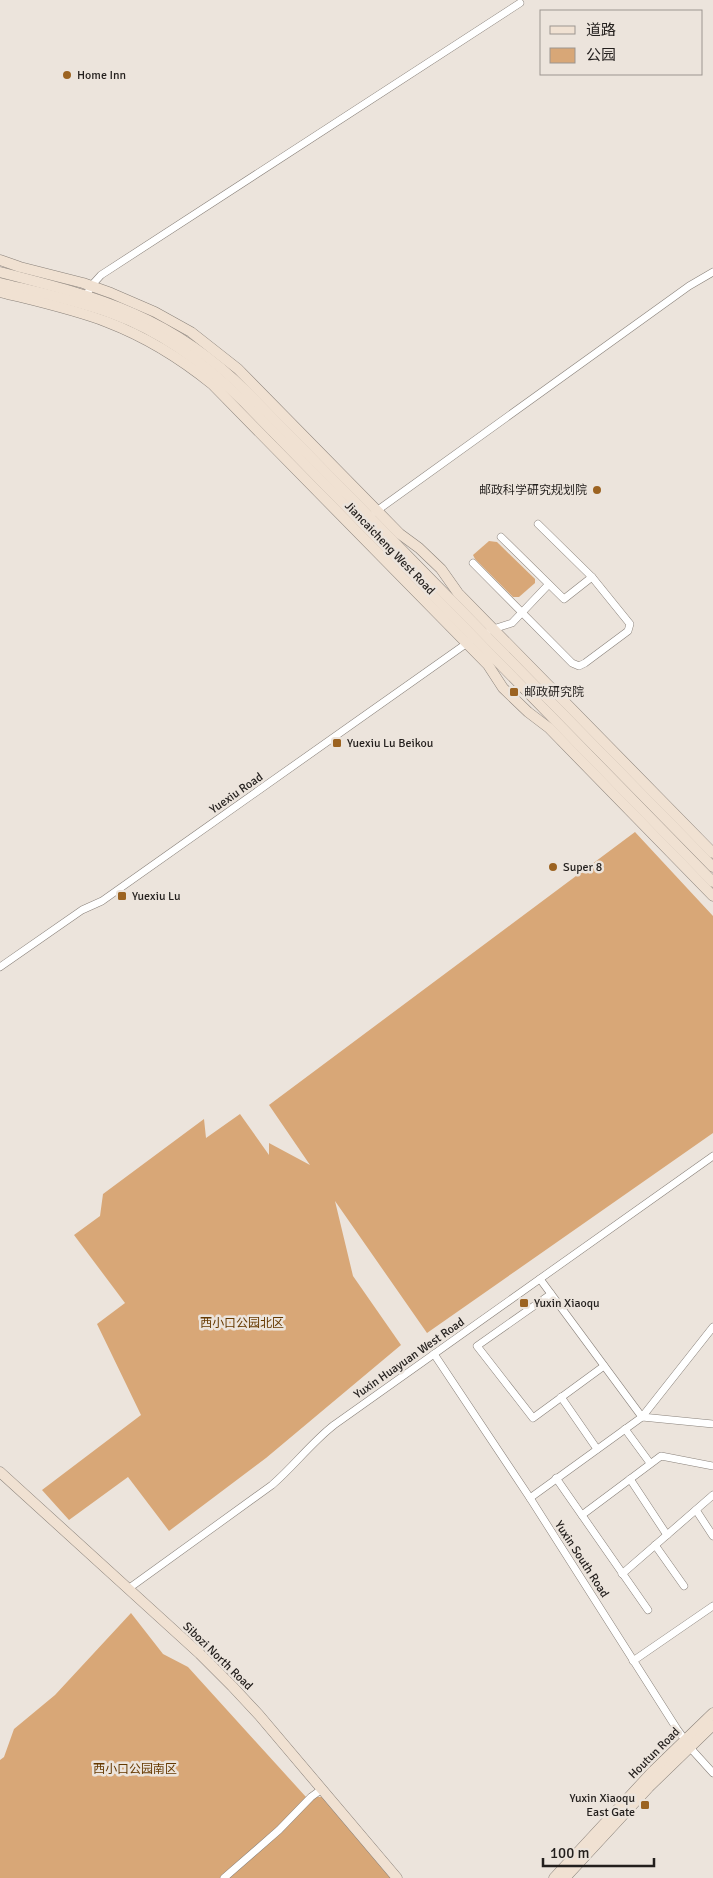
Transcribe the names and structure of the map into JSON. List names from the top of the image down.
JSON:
{
  "streets": {
    "main road": ["Jiancaicheng West Road", "Sibozi North Road", "Houtun Road"],
    "street": ["Yuexiu Road", "Yuxin Huayuan West Road", "Yuxin South Road"]
  },
  "crossings": [
    ["Jiancaicheng West Road", "Yuexiu Road"],
    ["Yuxin Huayuan West Road", "Yuxin South Road"],
    ["Yuxin Huayuan West Road", "Sibozi North Road"],
    ["Yuxin South Road", "Houtun Road"]
  ],
  "parks": ["西小口公园北区", "西小口公园南区"],
  "places": {
    "other": ["Home Inn", "邮政科学研究规划院", "Super 8"],
    "transit": [
      "邮政研究院",
      "Yuexiu Lu Beikou",
      "Yuexiu Lu",
      "Yuxin Xiaoqu",
      "Yuxin Xiaoqu East Gate"
    ]
  },
  "legend": ["道路", "公园"],
  "scale_bar": "100 m"
}
